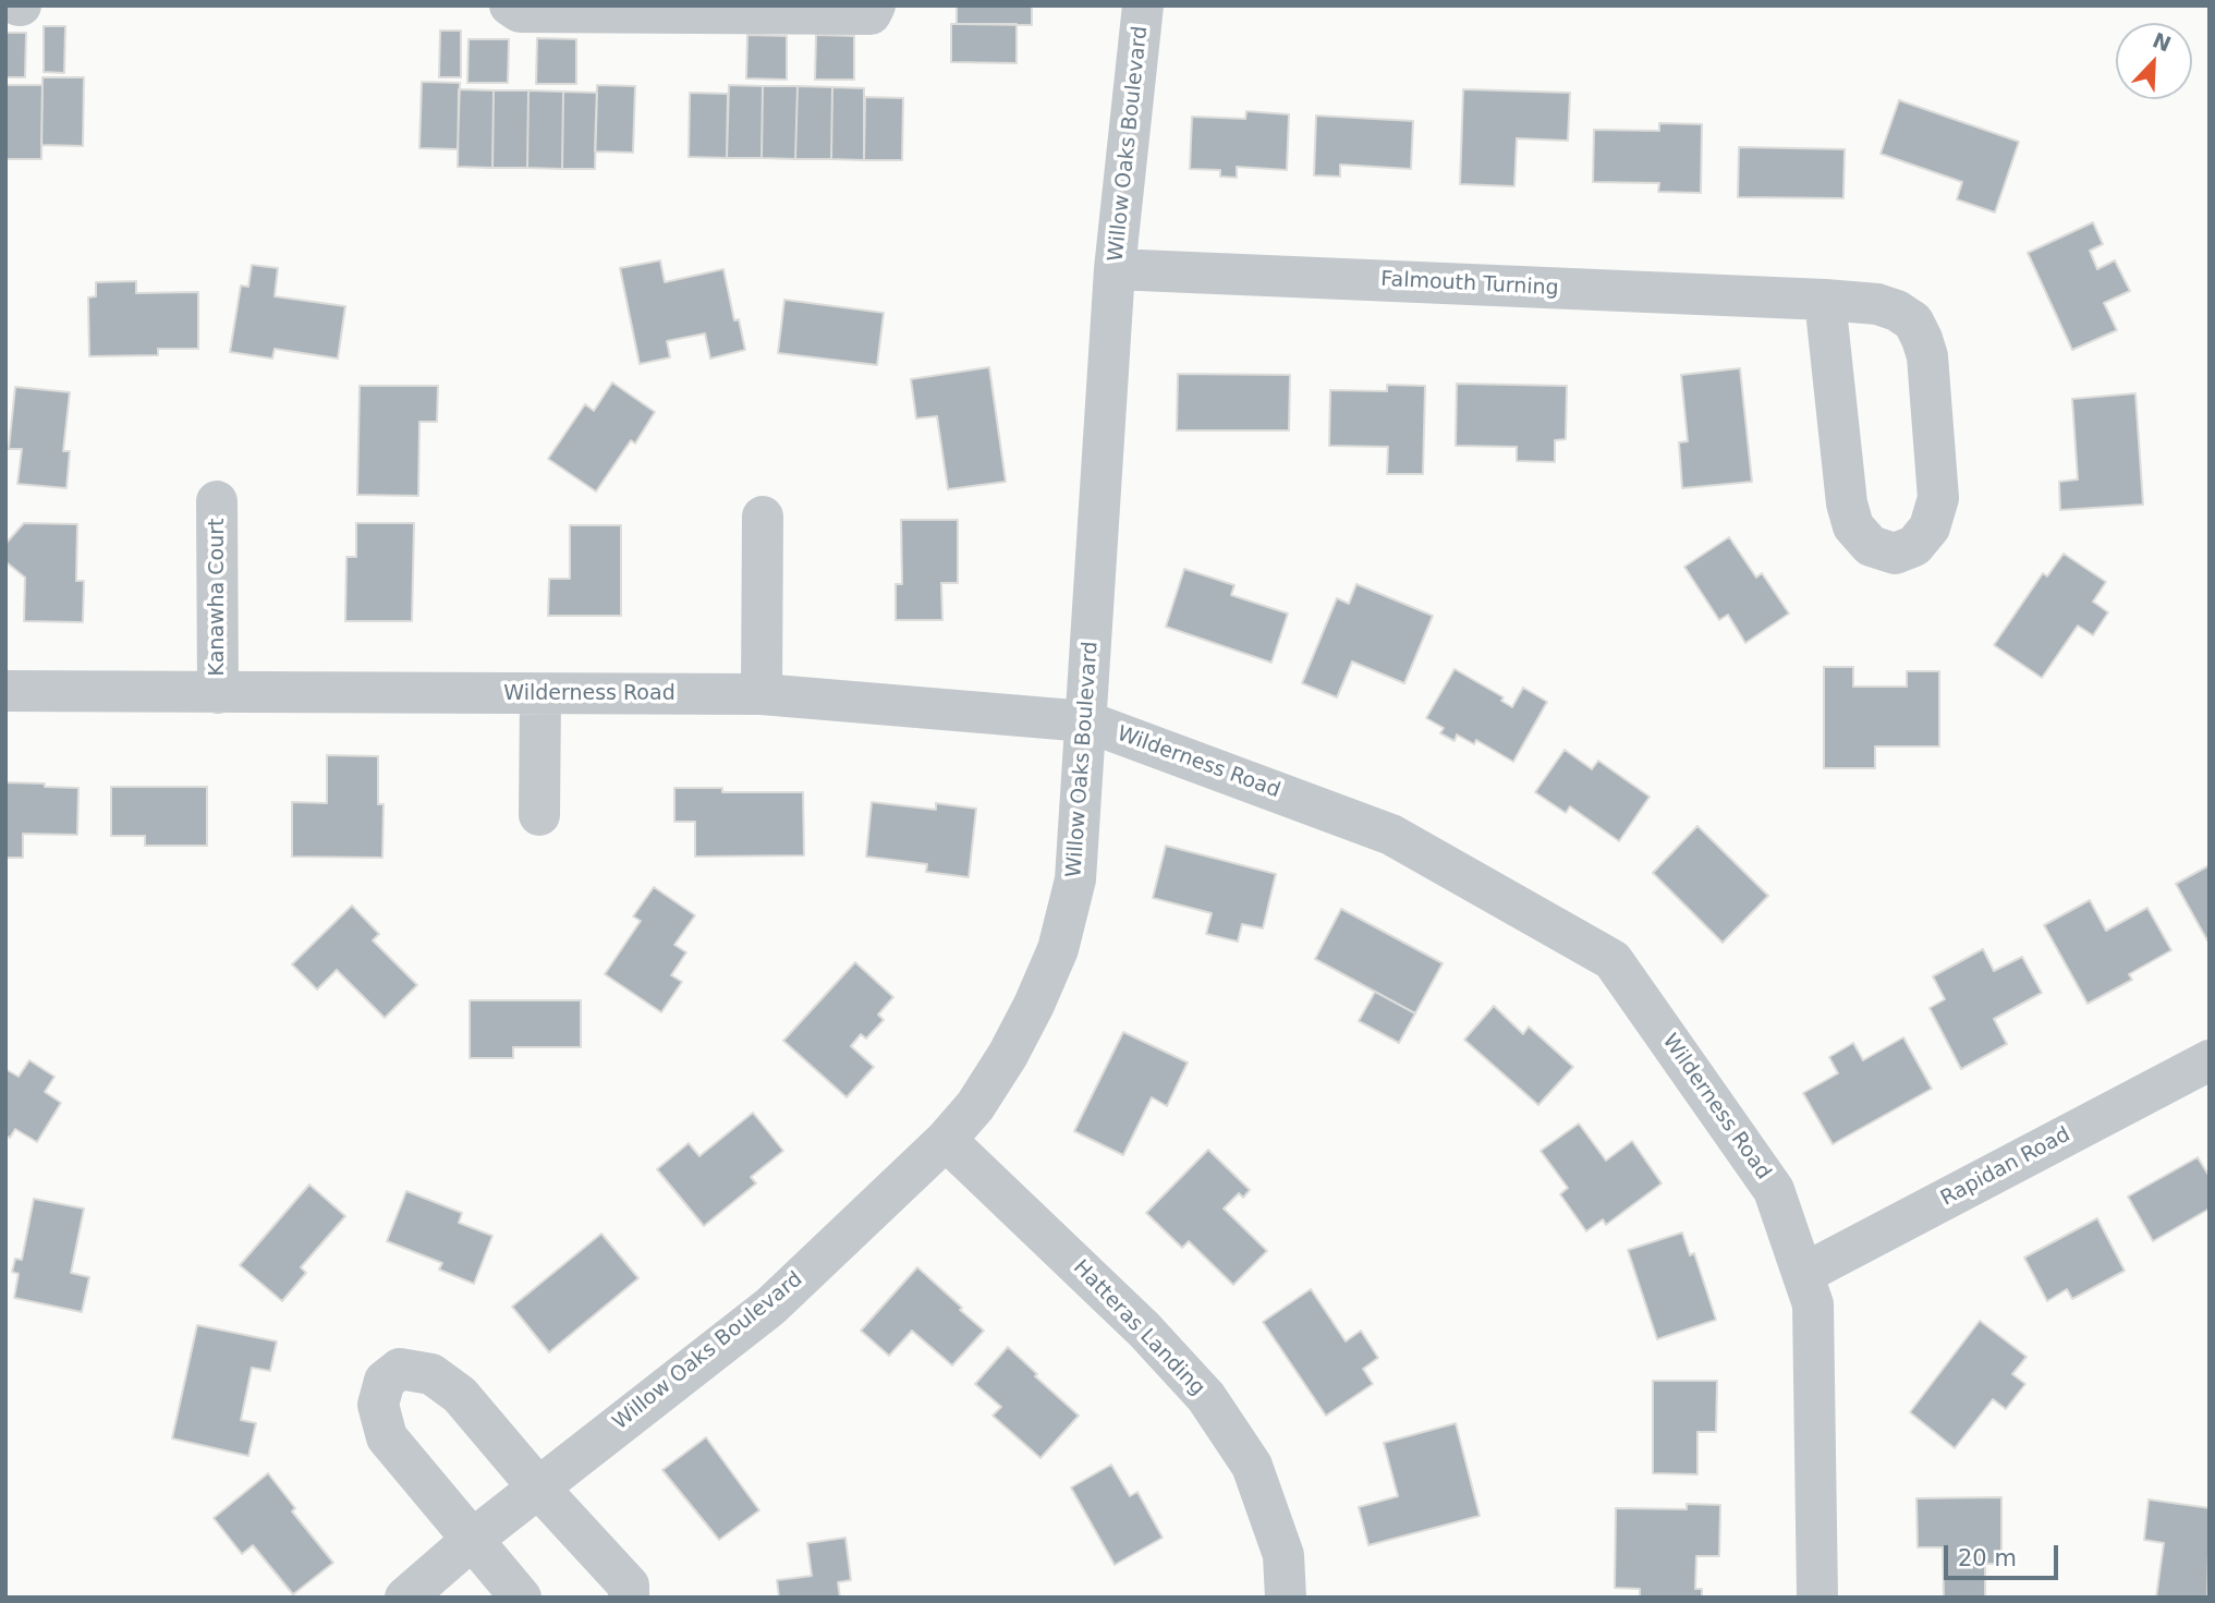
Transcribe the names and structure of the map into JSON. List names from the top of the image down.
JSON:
{
  "streets": {
    "street": [
      "Willow Oaks Boulevard",
      "Falmouth Turning",
      "Kanawha Court",
      "Wilderness Road",
      "Rapidan Road",
      "Hatteras Landing"
    ]
  },
  "crossings": [
    ["Willow Oaks Boulevard", "Falmouth Turning"],
    ["Willow Oaks Boulevard", "Wilderness Road"],
    ["Willow Oaks Boulevard", "Hatteras Landing"],
    ["Kanawha Court", "Wilderness Road"],
    ["Wilderness Road", "Rapidan Road"]
  ],
  "scale_bar": "20 m",
  "north": "top right"
}
